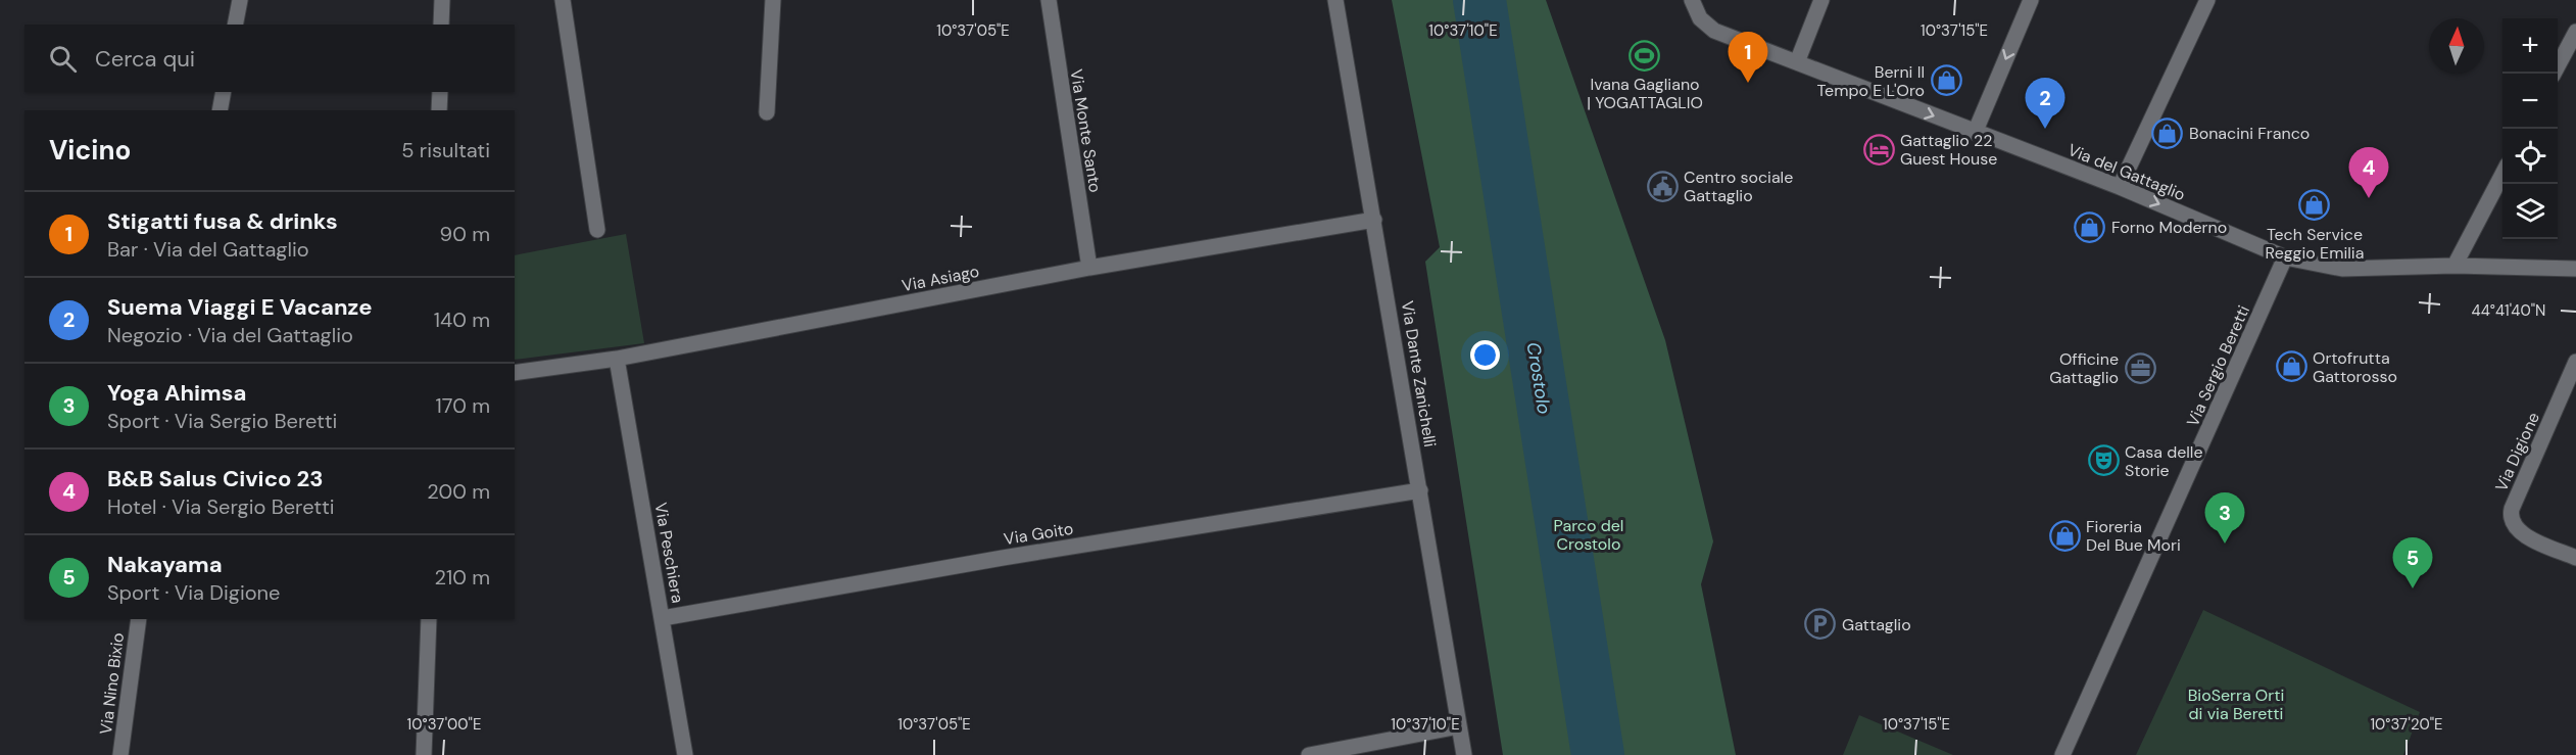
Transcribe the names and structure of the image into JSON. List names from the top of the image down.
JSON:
{
  "streets": {
    "street": [
      "Via Monte Santo",
      "Via del Gattaglio",
      "Via Asiago",
      "Via Sergio Beretti",
      "Via Dante Zanichelli",
      "Via Digione",
      "Via Goito",
      "Via Peschiera",
      "Via Nino Bixio"
    ]
  },
  "crossings": [
    ["Via Monte Santo", "Via Asiago"],
    ["Via del Gattaglio", "Via Sergio Beretti"],
    ["Via Asiago", "Via Dante Zanichelli"],
    ["Via Asiago", "Via Peschiera"],
    ["Via Dante Zanichelli", "Via Goito"],
    ["Via Goito", "Via Peschiera"]
  ],
  "one_way": ["Via del Gattaglio"],
  "water": ["Crostolo"],
  "parks": ["Parco del Crostolo", "BioSerra Orti di via Beretti"],
  "places": {
    "sports": ["Ivana Gagliano | YOGATTAGLIO"],
    "shop": [
      "Berni Il Tempo E L'Oro",
      "Bonacini Franco",
      "Tech Service Reggio Emilia",
      "Forno Moderno",
      "Ortofrutta Gattorosso",
      "Fioreria Del Bue Mori"
    ],
    "hotel": ["Gattaglio 22 Guest House"],
    "public building": ["Centro sociale Gattaglio"],
    "office": ["Officine Gattaglio"],
    "theatre": ["Casa delle Storie"],
    "parking": ["Gattaglio"]
  },
  "north": "top",
  "page": {
    "map_buttons": ["+", "−"],
    "search": "Cerca qui",
    "pins": [
      "1",
      "2",
      "4",
      "3",
      "5"
    ],
    "heading": ["Vicino", "5 risultati"],
    "list": [
      {
        "mark": "1",
        "name": "Stigatti fusa & drinks",
        "note": "Bar · Via del Gattaglio",
        "value": "90 m"
      },
      {
        "mark": "2",
        "name": "Suema Viaggi E Vacanze",
        "note": "Negozio · Via del Gattaglio",
        "value": "140 m"
      },
      {
        "mark": "3",
        "name": "Yoga Ahimsa",
        "note": "Sport · Via Sergio Beretti",
        "value": "170 m"
      },
      {
        "mark": "4",
        "name": "B&B Salus Civico 23",
        "note": "Hotel · Via Sergio Beretti",
        "value": "200 m"
      },
      {
        "mark": "5",
        "name": "Nakayama",
        "note": "Sport · Via Digione",
        "value": "210 m"
      }
    ]
  },
  "coordinates": [
    "10°37'05\"E",
    "10°37'10\"E",
    "10°37'15\"E",
    "44°41'40\"N",
    "10°37'00\"E",
    "10°37'20\"E"
  ]
}
